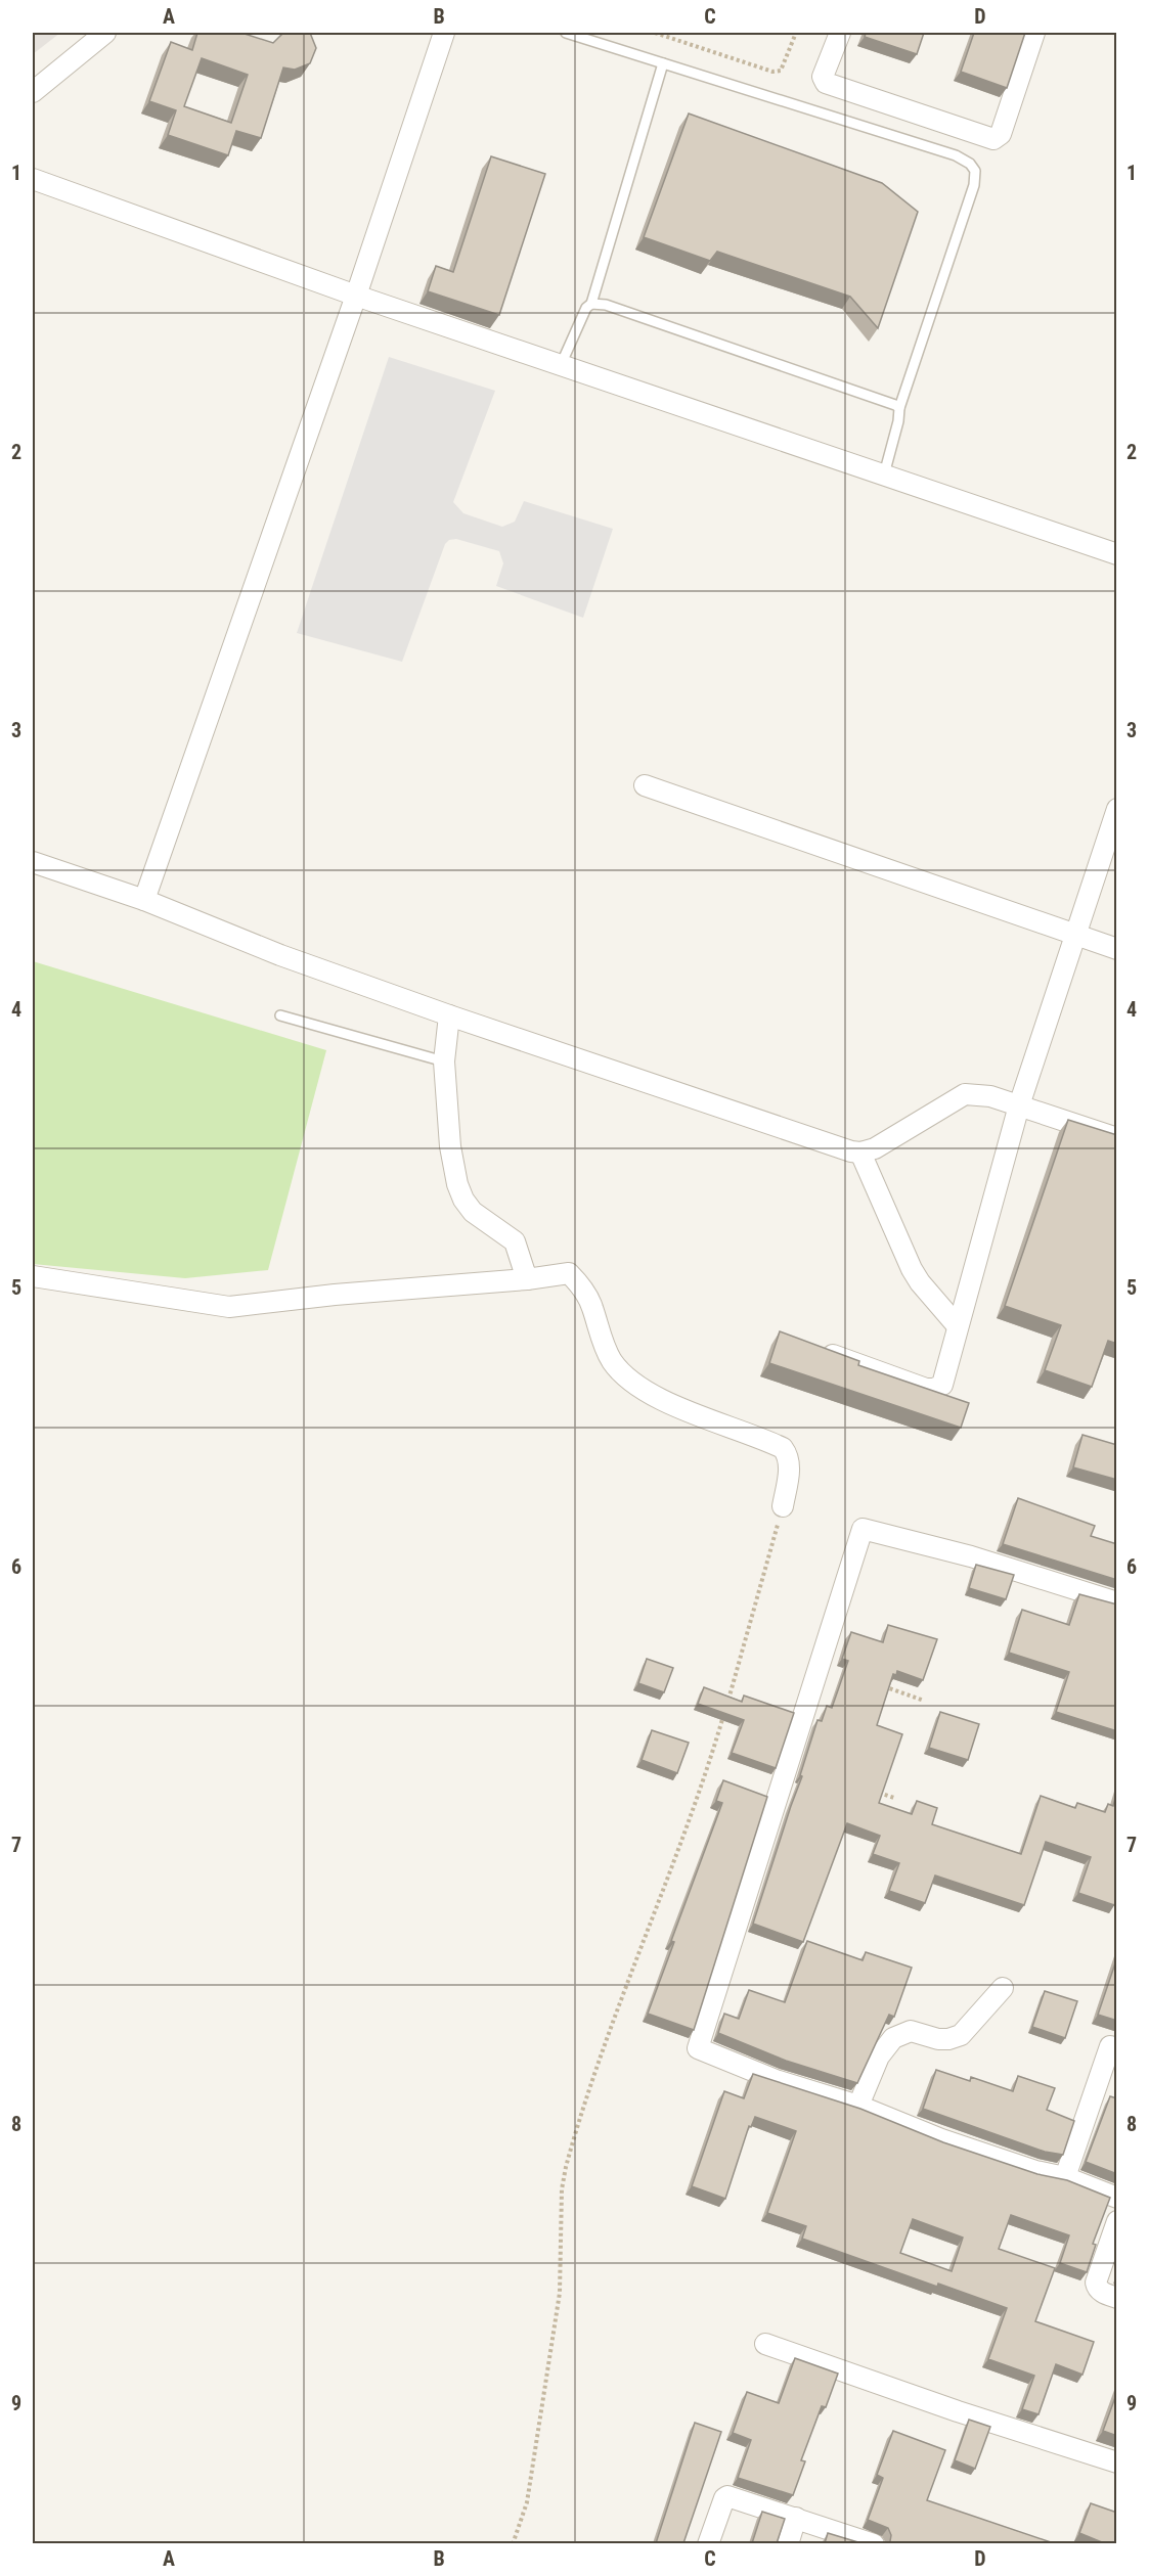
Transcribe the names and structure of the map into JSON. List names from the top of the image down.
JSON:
{
  "grid": {
    "columns": [
      "A",
      "B",
      "C",
      "D"
    ],
    "rows": [
      "1",
      "2",
      "3",
      "4",
      "5",
      "6",
      "7",
      "8",
      "9"
    ]
  }
}
